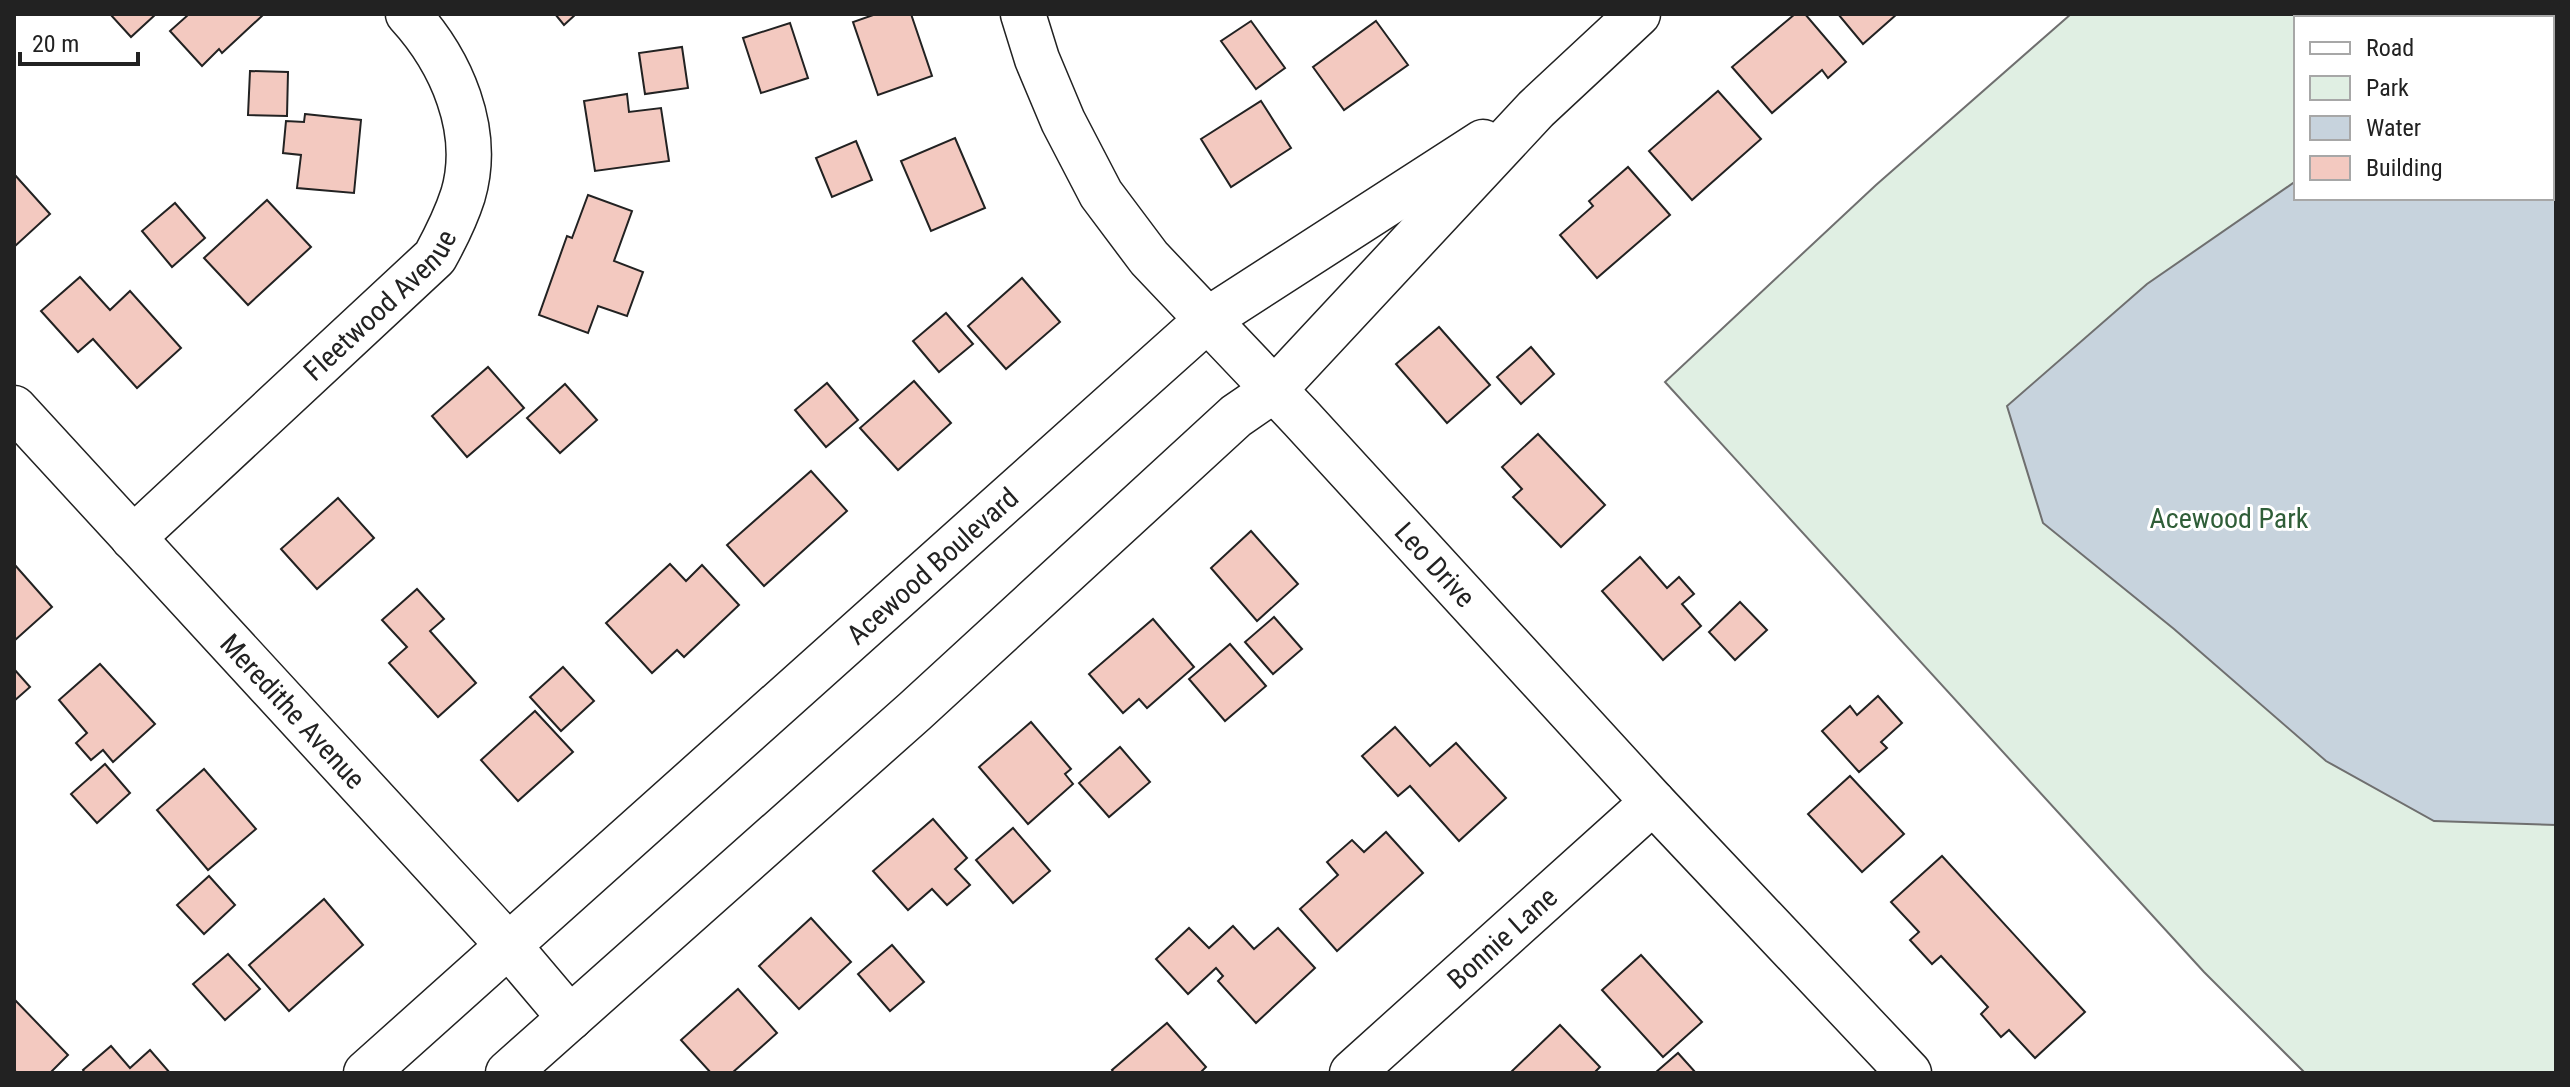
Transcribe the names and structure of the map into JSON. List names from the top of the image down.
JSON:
{
  "streets": {
    "street": [
      "Fleetwood Avenue",
      "Leo Drive",
      "Acewood Boulevard",
      "Meredithe Avenue",
      "Bonnie Lane"
    ]
  },
  "crossings": [
    ["Fleetwood Avenue", "Meredithe Avenue"],
    ["Leo Drive", "Acewood Boulevard"],
    ["Leo Drive", "Bonnie Lane"],
    ["Acewood Boulevard", "Meredithe Avenue"]
  ],
  "parks": ["Acewood Park"],
  "legend": [
    "Road",
    "Park",
    "Water",
    "Building"
  ],
  "scale_bar": "20 m"
}
